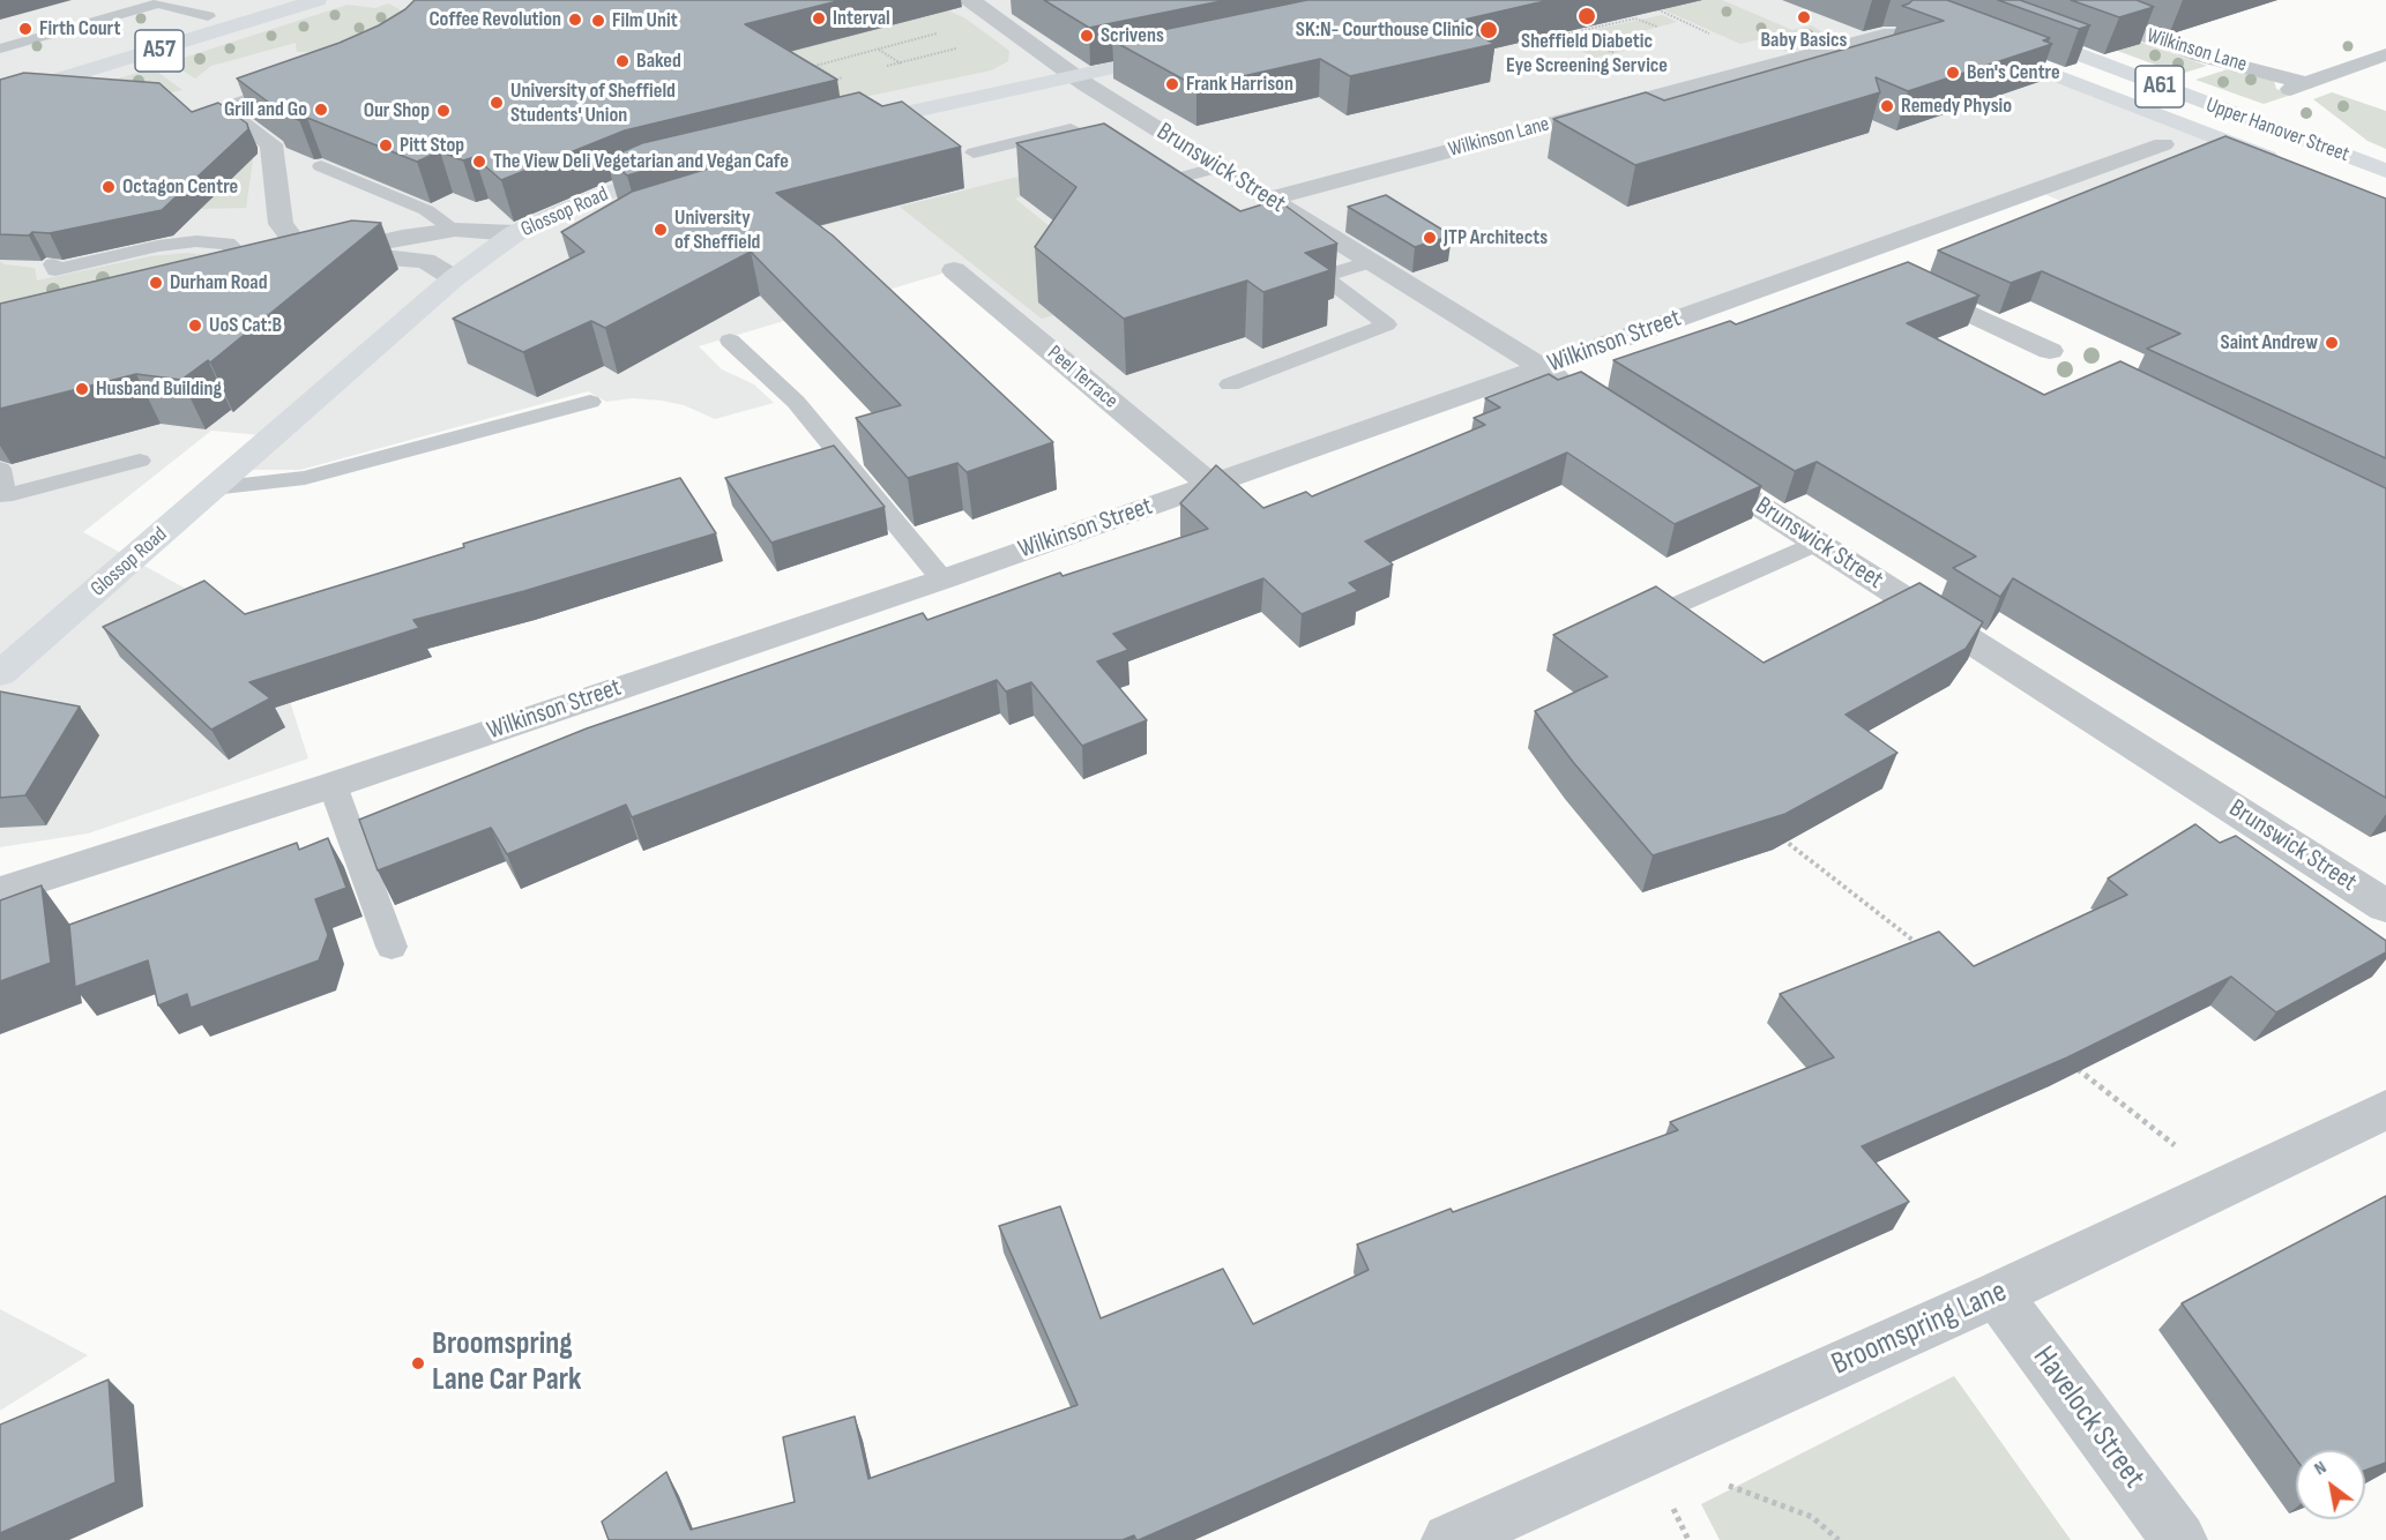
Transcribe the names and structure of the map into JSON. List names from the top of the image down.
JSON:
{
  "streets": {
    "main road": [
      "A57",
      "A61",
      "Upper Hanover Street",
      "Glossop Road"
    ],
    "street": [
      "Wilkinson Lane",
      "Brunswick Street",
      "Wilkinson Street",
      "Peel Terrace",
      "Broomspring Lane",
      "Havelock Street"
    ]
  },
  "crossings": [
    ["Wilkinson Lane", "Brunswick Street"],
    ["Brunswick Street", "Wilkinson Street"],
    ["Wilkinson Street", "Peel Terrace"],
    ["Broomspring Lane", "Havelock Street"]
  ],
  "places": [
    "Sheffield Diabetic Eye Screening Service",
    "Baby Basics",
    "Interval",
    "Coffee Revolution",
    "Film Unit",
    "Firth Court",
    "SK:N- Courthouse Clinic",
    "Scrivens",
    "Baked",
    "Ben's Centre",
    "Frank Harrison",
    "University of Sheffield Students' Union",
    "Remedy Physio",
    "Grill and Go",
    "Our Shop",
    "Pitt Stop",
    "The View Deli Vegetarian and Vegan Cafe",
    "Octagon Centre",
    "University of Sheffield",
    "JTP Architects",
    "Durham Road",
    "UoS Cat:B",
    "Saint Andrew",
    "Husband Building",
    "Broomspring Lane Car Park"
  ],
  "north": "top left"
}
